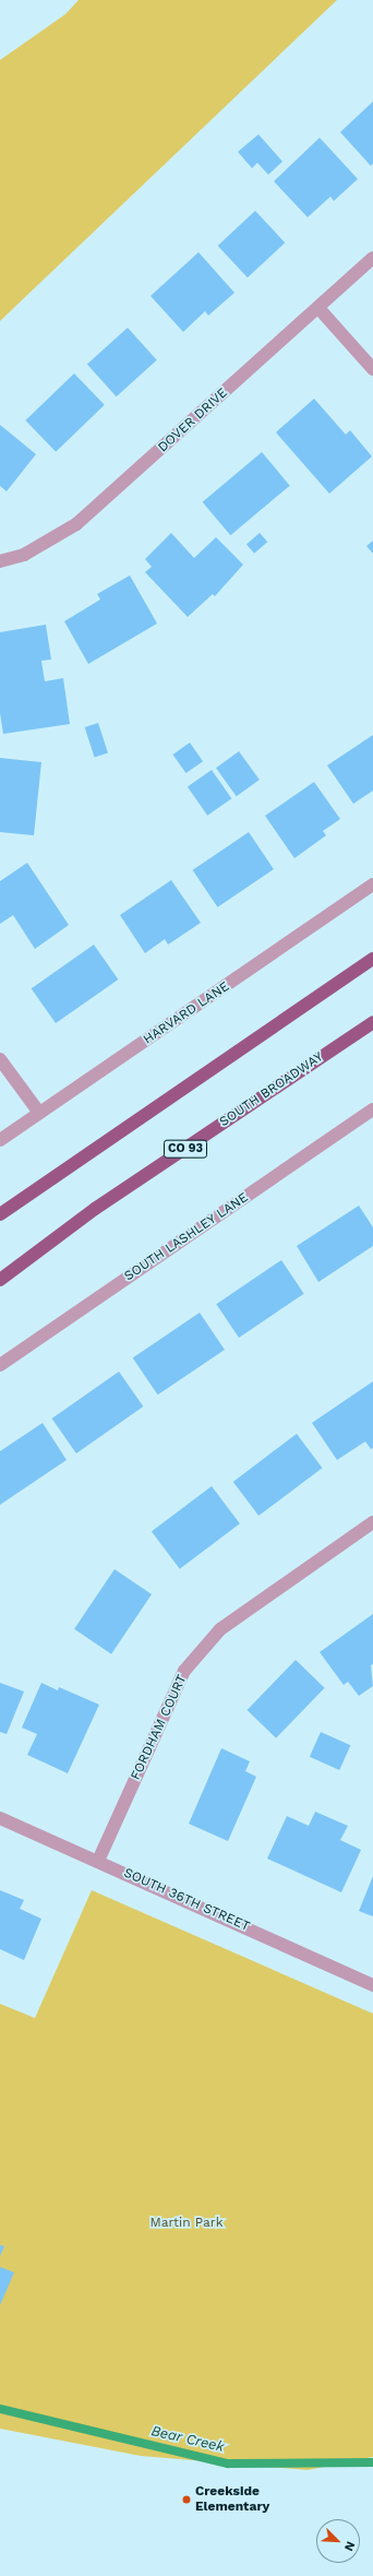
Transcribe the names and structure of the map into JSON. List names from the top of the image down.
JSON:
{
  "streets": {
    "main road": ["SOUTH BROADWAY", "CO 93"],
    "street": [
      "DOVER DRIVE",
      "HARVARD LANE",
      "SOUTH LASHLEY LANE",
      "FORDHAM COURT",
      "SOUTH 36TH STREET"
    ]
  },
  "crossings": [
    ["FORDHAM COURT", "SOUTH 36TH STREET"]
  ],
  "water": ["Bear Creek"],
  "parks": ["Martin Park"],
  "places": ["Creekside Elementary"],
  "north": "bottom right"
}
